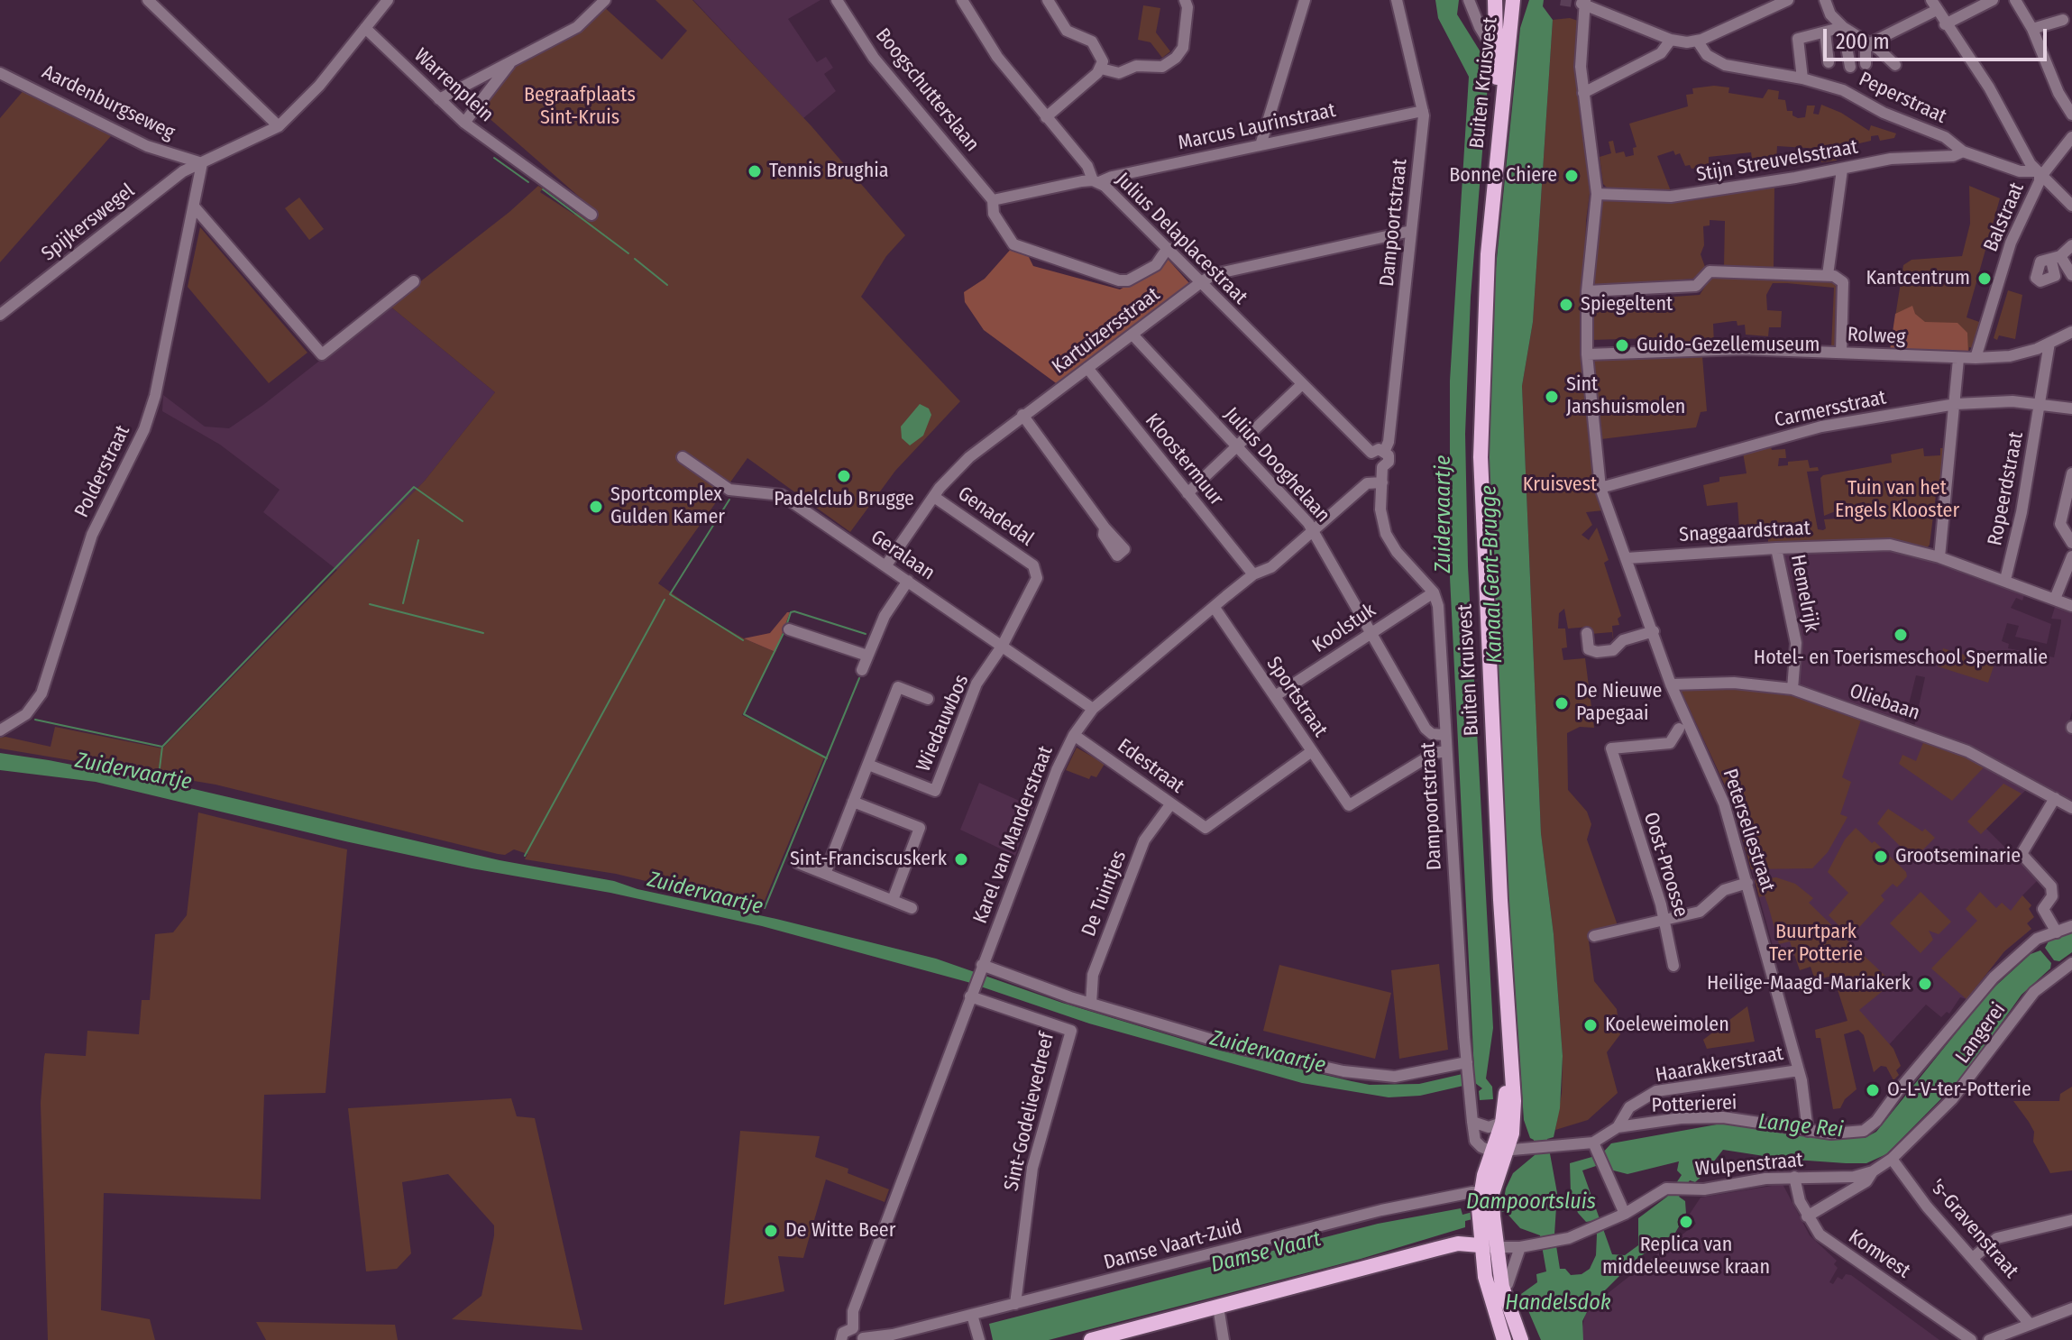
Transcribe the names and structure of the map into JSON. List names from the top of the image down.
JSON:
{
  "streets": {
    "main road": ["Buiten Kruisvest"],
    "street": [
      "Warrenplein",
      "Boogschutterslaan",
      "Peperstraat",
      "Aardenburgseweg",
      "Marcus Laurinstraat",
      "Stijn Streuvelsstraat",
      "Balstraat",
      "Spijkerswegel",
      "Dampoortstraat",
      "Julius Delaplacestraat",
      "Kartuizersstraat",
      "Rolweg",
      "Carmersstraat",
      "Kloostermuur",
      "Julius Dooghelaan",
      "Polderstraat",
      "Ropeerdstraat",
      "Genadedal",
      "Snaggaardstraat",
      "Geralaan",
      "Hemelrijk",
      "Koolstuk",
      "Sportstraat",
      "Oliebaan",
      "Wiedauwbos",
      "Edestraat",
      "Peterseliestraat",
      "Karel van Manderstraat",
      "Oost-Proosse",
      "De Tuintjes",
      "Langerei",
      "Haarakkerstraat",
      "Potterierei",
      "Sint-Godelievedreef",
      "Wulpenstraat",
      "'s-Gravenstraat",
      "Damse Vaart-Zuid",
      "Komvest"
    ]
  },
  "crossings": [
    ["Buiten Kruisvest", "Dampoortstraat"],
    ["Buiten Kruisvest", "Potterierei"],
    ["Buiten Kruisvest", "Damse Vaart-Zuid"],
    ["Boogschutterslaan", "Marcus Laurinstraat"],
    ["Boogschutterslaan", "Julius Delaplacestraat"],
    ["Peperstraat", "Stijn Streuvelsstraat"],
    ["Peperstraat", "Balstraat"],
    ["Aardenburgseweg", "Spijkerswegel"],
    ["Aardenburgseweg", "Polderstraat"],
    ["Marcus Laurinstraat", "Dampoortstraat"],
    ["Marcus Laurinstraat", "Julius Delaplacestraat"],
    ["Balstraat", "Rolweg"],
    ["Spijkerswegel", "Polderstraat"],
    ["Dampoortstraat", "Julius Delaplacestraat"],
    ["Dampoortstraat", "Kartuizersstraat"],
    ["Dampoortstraat", "Julius Dooghelaan"],
    ["Dampoortstraat", "Koolstuk"],
    ["Dampoortstraat", "Sportstraat"],
    ["Dampoortstraat", "Karel van Manderstraat"],
    ["Dampoortstraat", "Potterierei"],
    ["Julius Delaplacestraat", "Kartuizersstraat"],
    ["Kartuizersstraat", "Kloostermuur"],
    ["Kartuizersstraat", "Julius Dooghelaan"],
    ["Kartuizersstraat", "Genadedal"],
    ["Kartuizersstraat", "Geralaan"],
    ["Rolweg", "Ropeerdstraat"],
    ["Carmersstraat", "Ropeerdstraat"],
    ["Carmersstraat", "Peterseliestraat"],
    ["Kloostermuur", "Karel van Manderstraat"],
    ["Julius Dooghelaan", "Koolstuk"],
    ["Julius Dooghelaan", "Karel van Manderstraat"],
    ["Ropeerdstraat", "Snaggaardstraat"],
    ["Genadedal", "Geralaan"],
    ["Genadedal", "Wiedauwbos"],
    ["Snaggaardstraat", "Hemelrijk"],
    ["Snaggaardstraat", "Peterseliestraat"],
    ["Geralaan", "Wiedauwbos"],
    ["Geralaan", "Karel van Manderstraat"],
    ["Hemelrijk", "Oliebaan"],
    ["Koolstuk", "Sportstraat"],
    ["Sportstraat", "Edestraat"],
    ["Sportstraat", "Karel van Manderstraat"],
    ["Oliebaan", "Peterseliestraat"],
    ["Edestraat", "Karel van Manderstraat"],
    ["Edestraat", "De Tuintjes"],
    ["Peterseliestraat", "Haarakkerstraat"],
    ["Peterseliestraat", "Potterierei"],
    ["Karel van Manderstraat", "Sint-Godelievedreef"],
    ["Langerei", "Wulpenstraat"],
    ["Langerei", "'s-Gravenstraat"],
    ["Haarakkerstraat", "Potterierei"],
    ["Sint-Godelievedreef", "Damse Vaart-Zuid"],
    ["Wulpenstraat", "'s-Gravenstraat"],
    ["Wulpenstraat", "Komvest"]
  ],
  "water": [
    "Zuidervaartje",
    "Kanaal Gent-Brugge",
    "Lange Rei",
    "Dampoortsluis",
    "Damse Vaart",
    "Handelsdok"
  ],
  "parks": [
    "Begraafplaats Sint-Kruis",
    "Kruisvest",
    "Tuin van het Engels Klooster",
    "Buurtpark Ter Potterie"
  ],
  "places": [
    "Tennis Brughia",
    "Bonne Chiere",
    "Kantcentrum",
    "Spiegeltent",
    "Guido-Gezellemuseum",
    "Sint Janshuismolen",
    "Padelclub Brugge",
    "Sportcomplex Gulden Kamer",
    "Hotel- en Toerismeschool Spermalie",
    "De Nieuwe Papegaai",
    "Grootseminarie",
    "Sint-Franciscuskerk",
    "Heilige-Maagd-Mariakerk",
    "Koeleweimolen",
    "O-L-V-ter-Potterie",
    "Replica van middeleeuwse kraan",
    "De Witte Beer"
  ],
  "scale_bar": "200 m"
}
